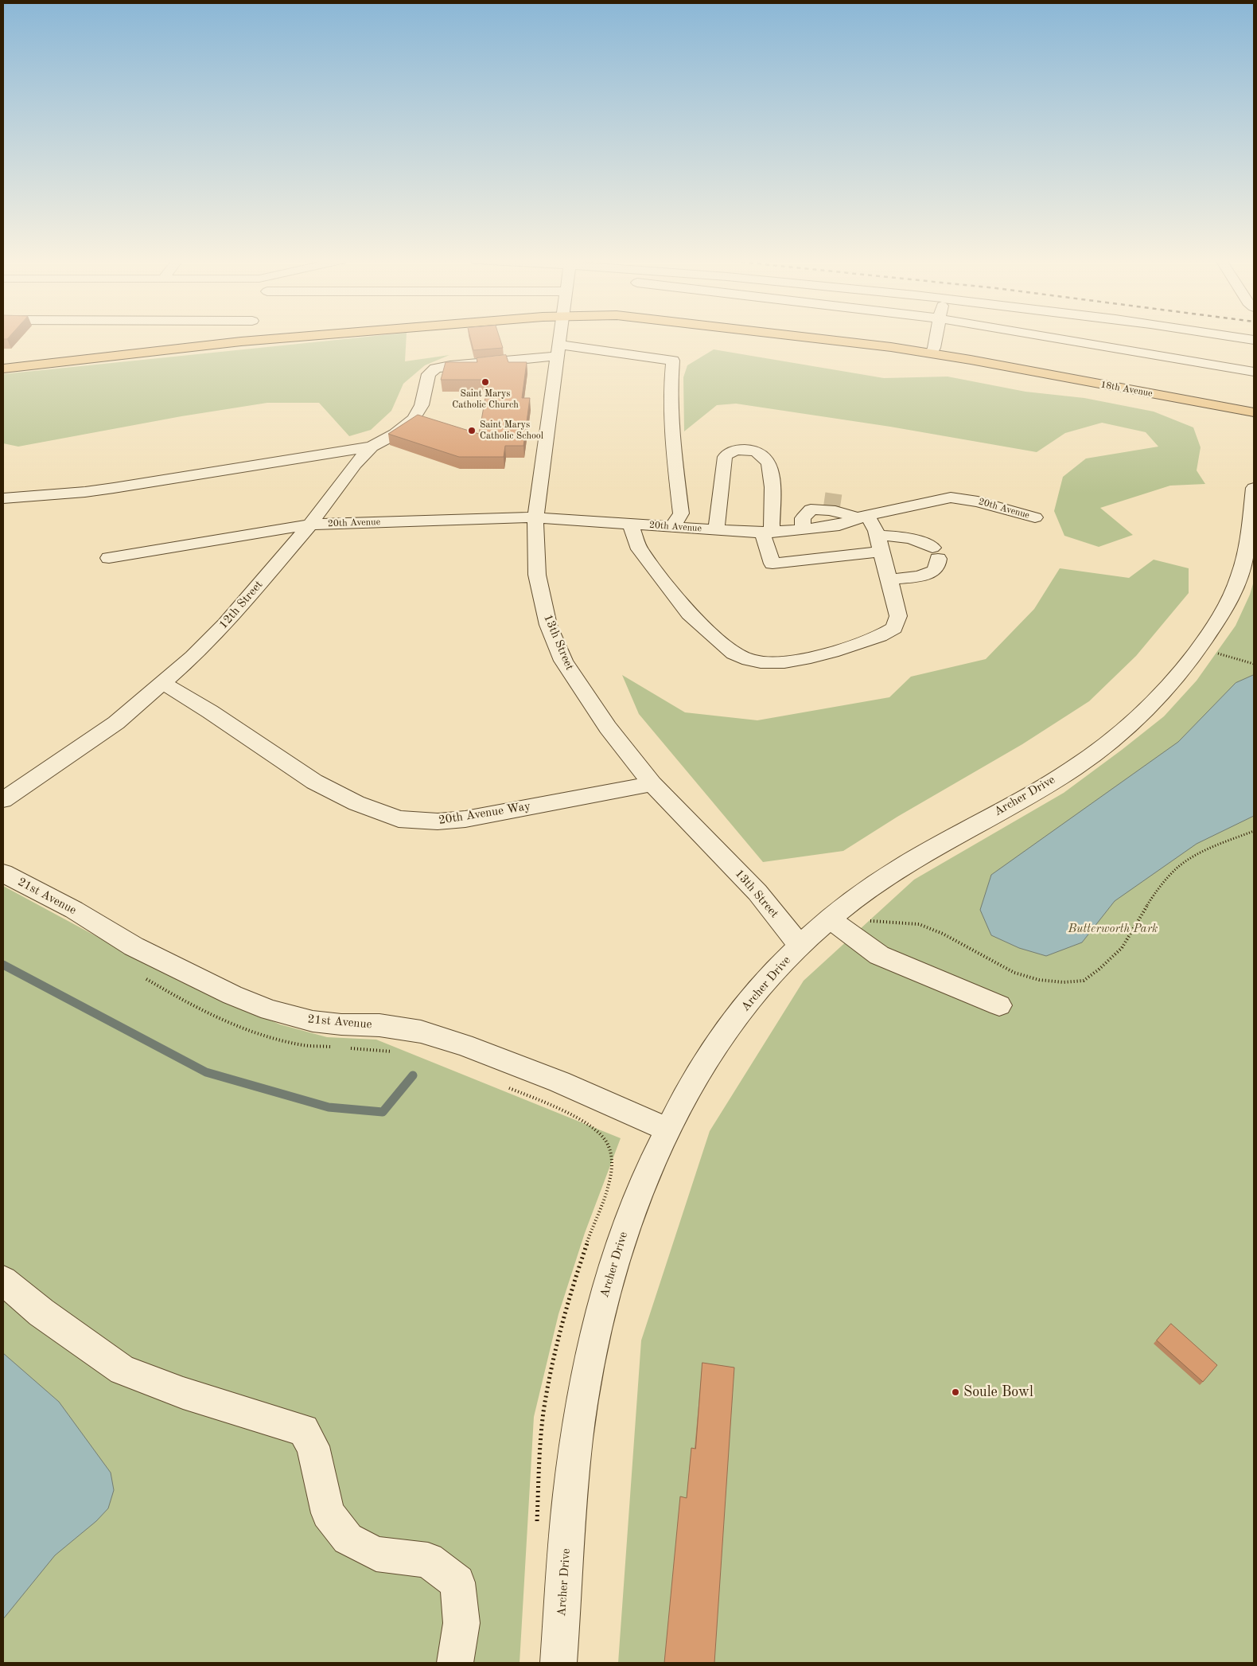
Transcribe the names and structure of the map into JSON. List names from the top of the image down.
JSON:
{
  "streets": {
    "main road": ["18th Avenue"],
    "street": [
      "20th Avenue",
      "12th Street",
      "13th Street",
      "Archer Drive",
      "20th Avenue Way",
      "21st Avenue"
    ]
  },
  "crossings": [
    ["20th Avenue", "12th Street"],
    ["20th Avenue", "13th Street"],
    ["12th Street", "13th Street"],
    ["12th Street", "20th Avenue Way"],
    ["13th Street", "Archer Drive"],
    ["13th Street", "20th Avenue Way"],
    ["Archer Drive", "21st Avenue"]
  ],
  "parks": ["Butterworth Park"],
  "places": ["Saint Marys Catholic Church", "Saint Marys Catholic School", "Soule Bowl"]
}
